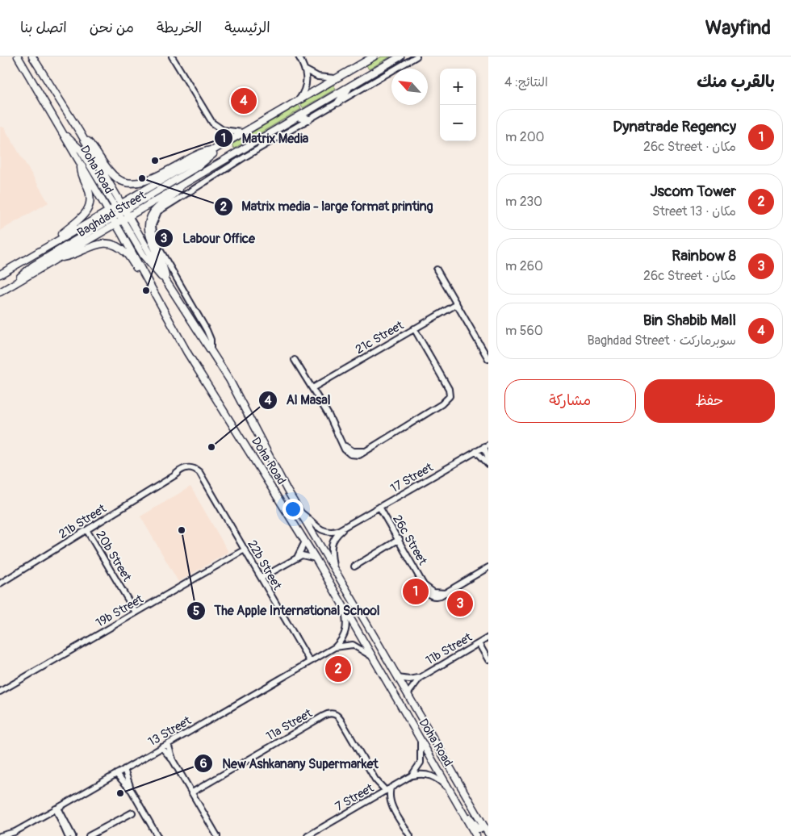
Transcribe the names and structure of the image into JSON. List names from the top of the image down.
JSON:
{
  "streets": {
    "main road": ["Doha Road", "Baghdad Street"],
    "street": [
      "21c Street",
      "17 Street",
      "21b Street",
      "26c Street",
      "20b Street",
      "22b Street",
      "19b Street",
      "11b Street",
      "11a Street",
      "13 Street",
      "7 Street"
    ]
  },
  "crossings": [
    ["Doha Road", "Baghdad Street"],
    ["Doha Road", "17 Street"],
    ["Doha Road", "11b Street"],
    ["Doha Road", "13 Street"],
    ["17 Street", "26c Street"],
    ["21b Street", "20b Street"],
    ["21b Street", "22b Street"],
    ["20b Street", "19b Street"],
    ["22b Street", "19b Street"],
    ["22b Street", "13 Street"]
  ],
  "places": [
    "Matrix Media",
    "Matrix media - large format printing",
    "Labour Office",
    "Al Masal",
    "The Apple International School",
    "New Ashkanany Supermarket"
  ],
  "north": "top left",
  "page": {
    "header": "Wayfind",
    "nav": [
      "الرئيسية",
      "الخريطة",
      "من نحن",
      "اتصل بنا"
    ],
    "heading": ["بالقرب منك", "النتائج: 4"],
    "map_buttons": ["+", "−"],
    "pins": [
      "4",
      "1",
      "3",
      "2"
    ],
    "list": [
      {
        "mark": "1",
        "name": "Dynatrade Regency",
        "note": "مكان · 26c Street",
        "value": "200 m"
      },
      {
        "mark": "2",
        "name": "Jscom Tower",
        "note": "مكان · 13 Street",
        "value": "230 m"
      },
      {
        "mark": "3",
        "name": "Rainbow 8",
        "note": "مكان · 26c Street",
        "value": "260 m"
      },
      {
        "mark": "4",
        "name": "Bin Shabib Mall",
        "note": "سوبرماركت · Baghdad Street",
        "value": "560 m"
      }
    ],
    "buttons": ["حفظ", "مشاركة"]
  }
}
